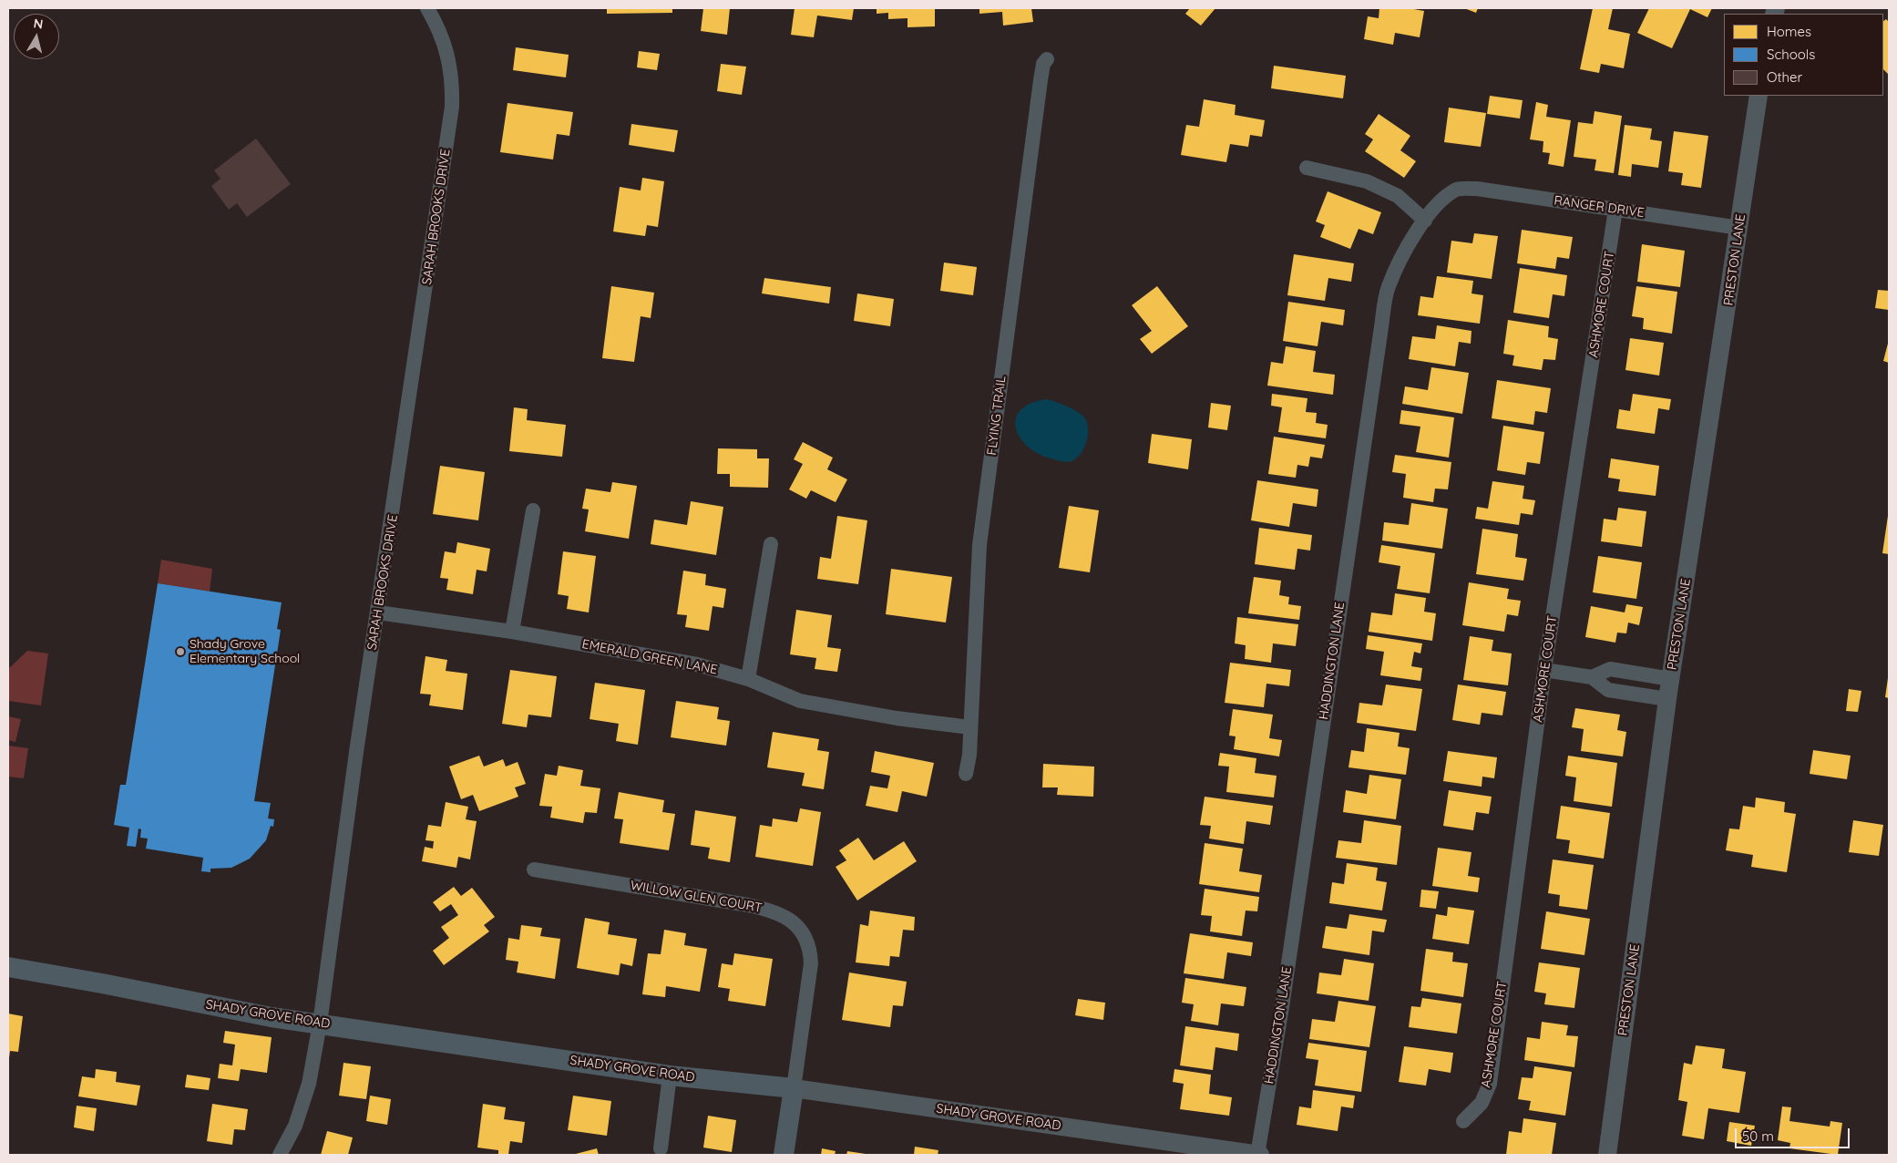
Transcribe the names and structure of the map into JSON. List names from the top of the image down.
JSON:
{
  "streets": {
    "main road": ["SHADY GROVE ROAD"],
    "street": [
      "RANGER DRIVE",
      "SARAH BROOKS DRIVE",
      "PRESTON LANE",
      "ASHMORE COURT",
      "FLYING TRAIL",
      "EMERALD GREEN LANE",
      "HADDINGTON LANE",
      "WILLOW GLEN COURT"
    ]
  },
  "crossings": [
    ["RANGER DRIVE", "PRESTON LANE"],
    ["RANGER DRIVE", "ASHMORE COURT"],
    ["RANGER DRIVE", "HADDINGTON LANE"],
    ["SARAH BROOKS DRIVE", "EMERALD GREEN LANE"],
    ["SARAH BROOKS DRIVE", "SHADY GROVE ROAD"],
    ["FLYING TRAIL", "EMERALD GREEN LANE"],
    ["HADDINGTON LANE", "SHADY GROVE ROAD"],
    ["WILLOW GLEN COURT", "SHADY GROVE ROAD"]
  ],
  "places": ["Shady Grove Elementary School"],
  "legend": ["Homes", "Schools", "Other"],
  "scale_bar": "50 m",
  "north": "top"
}
